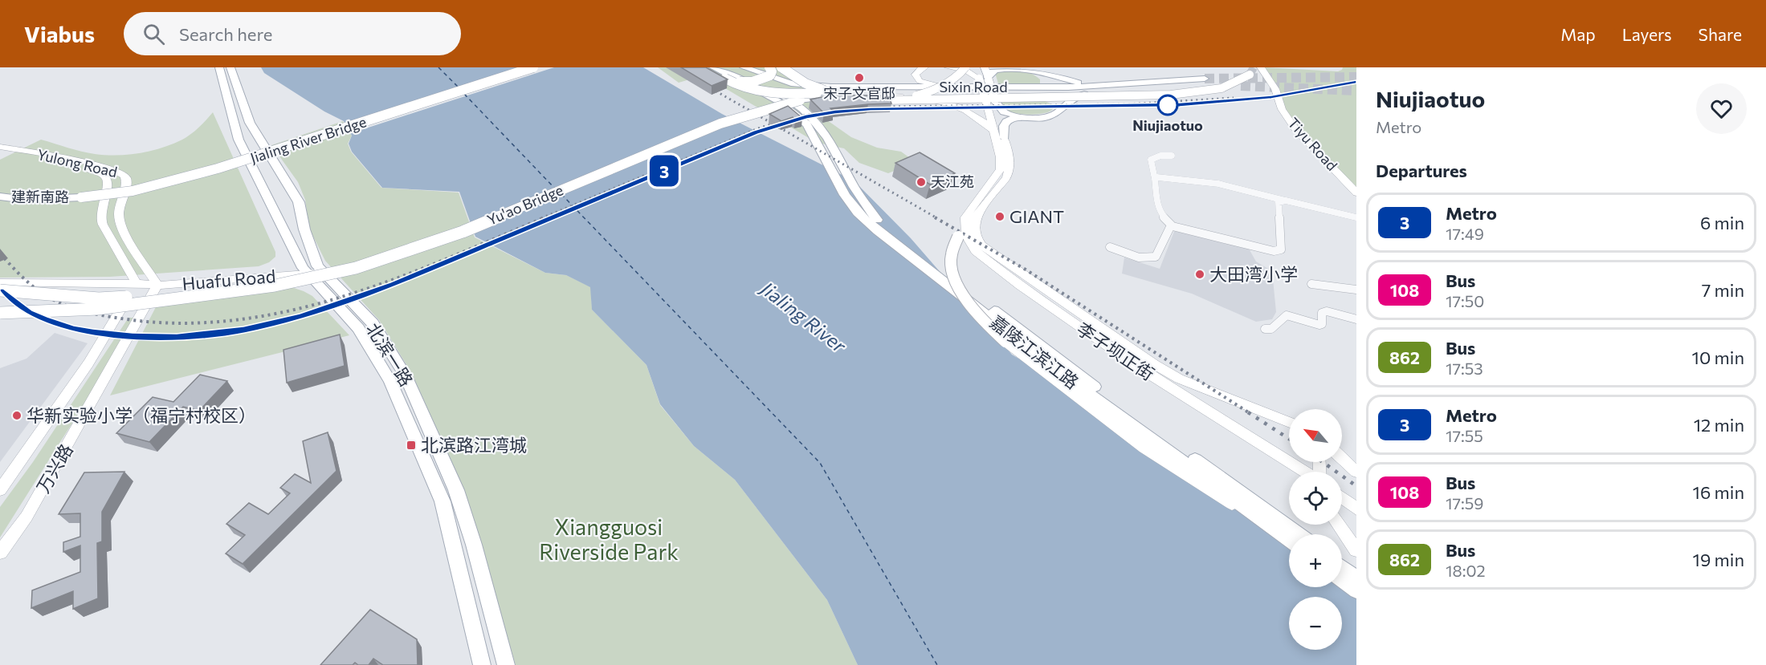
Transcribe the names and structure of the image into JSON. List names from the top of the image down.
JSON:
{
  "streets": {
    "main road": [
      "Sixin Road",
      "Jialing River Bridge",
      "Tiyu Road",
      "Yulong Road",
      "建新南路",
      "Yu'ao Bridge",
      "Huafu Road",
      "李子坝正街",
      "嘉陵江滨江路",
      "北滨一路",
      "万兴路"
    ]
  },
  "crossings": [
    ["Sixin Road", "Yu'ao Bridge"],
    ["Jialing River Bridge", "建新南路"],
    ["Yulong Road", "Huafu Road"],
    ["Yulong Road", "万兴路"],
    ["Huafu Road", "北滨一路"],
    ["Huafu Road", "万兴路"]
  ],
  "water": ["Jialing River"],
  "parks": ["Xiangguosi Riverside Park"],
  "places": {
    "other": [
      "宋子文官邸",
      "Niujiaotuo",
      "天江苑",
      "GIANT",
      "大田湾小学",
      "华新实验小学（福宁村校区）"
    ],
    "transit": ["北滨路江湾城"]
  },
  "lines": ["metro line 3"],
  "north": "top left",
  "page": {
    "header": "Viabus",
    "search": "Search here",
    "nav": ["Map", "Layers", "Share"],
    "on_map": "3",
    "heading": [
      ["Niujiaotuo", "Metro"],
      "Departures"
    ],
    "list": [
      {
        "mark": "3",
        "name": "Metro",
        "note": "17:49",
        "value": "6 min"
      },
      {
        "mark": "108",
        "name": "Bus",
        "note": "17:50",
        "value": "7 min"
      },
      {
        "mark": "862",
        "name": "Bus",
        "note": "17:53",
        "value": "10 min"
      },
      {
        "mark": "3",
        "name": "Metro",
        "note": "17:55",
        "value": "12 min"
      },
      {
        "mark": "108",
        "name": "Bus",
        "note": "17:59",
        "value": "16 min"
      },
      {
        "mark": "862",
        "name": "Bus",
        "note": "18:02",
        "value": "19 min"
      }
    ],
    "map_buttons": ["+", "−"]
  }
}
